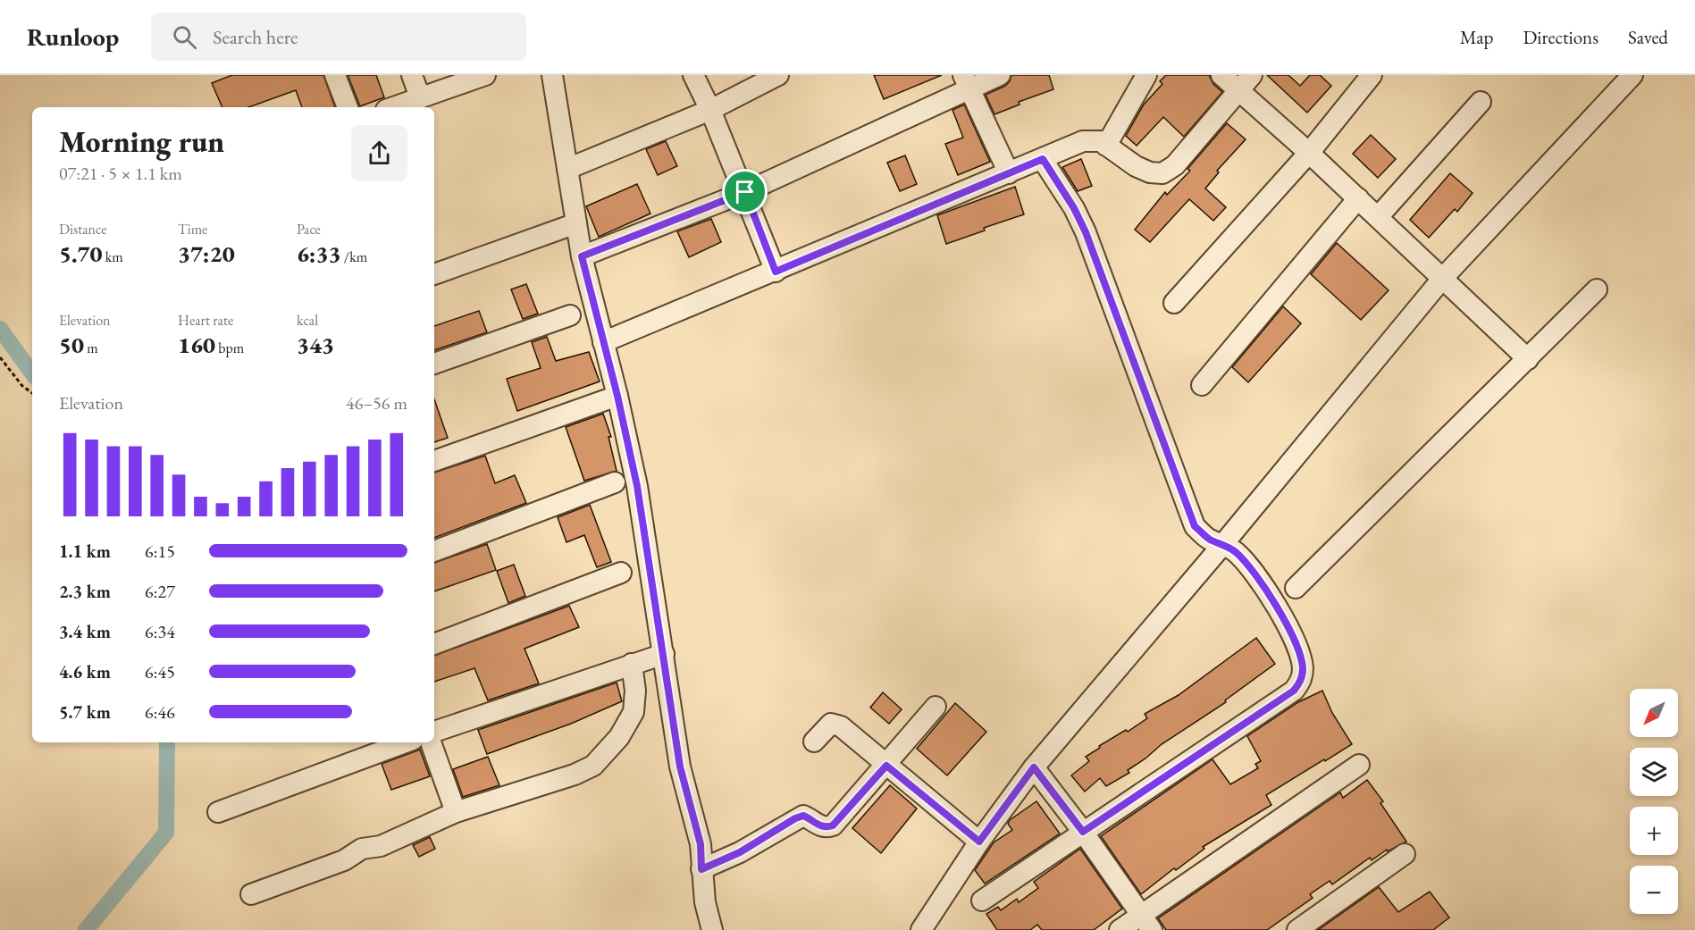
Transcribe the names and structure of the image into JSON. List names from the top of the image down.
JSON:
{
  "north": "bottom left",
  "page": {
    "header": "Runloop",
    "search": "Search here",
    "nav": ["Map", "Directions", "Saved"],
    "heading": ["Morning run", "07:21 · 5 × 1.1 km"],
    "stats": [
      ["Distance", "5.70 km"],
      ["Time", "37:20"],
      ["Pace", "6:33 /km"],
      ["Elevation", "50 m"],
      ["Heart rate", "160 bpm"],
      ["kcal", "343"]
    ],
    "chart": ["Elevation", "46–56 m"],
    "list": [
      {
        "name": "1.1 km",
        "note": "6:15"
      },
      {
        "name": "2.3 km",
        "note": "6:27"
      },
      {
        "name": "3.4 km",
        "note": "6:34"
      },
      {
        "name": "4.6 km",
        "note": "6:45"
      },
      {
        "name": "5.7 km",
        "note": "6:46"
      }
    ],
    "map_buttons": ["+", "−"]
  }
}
